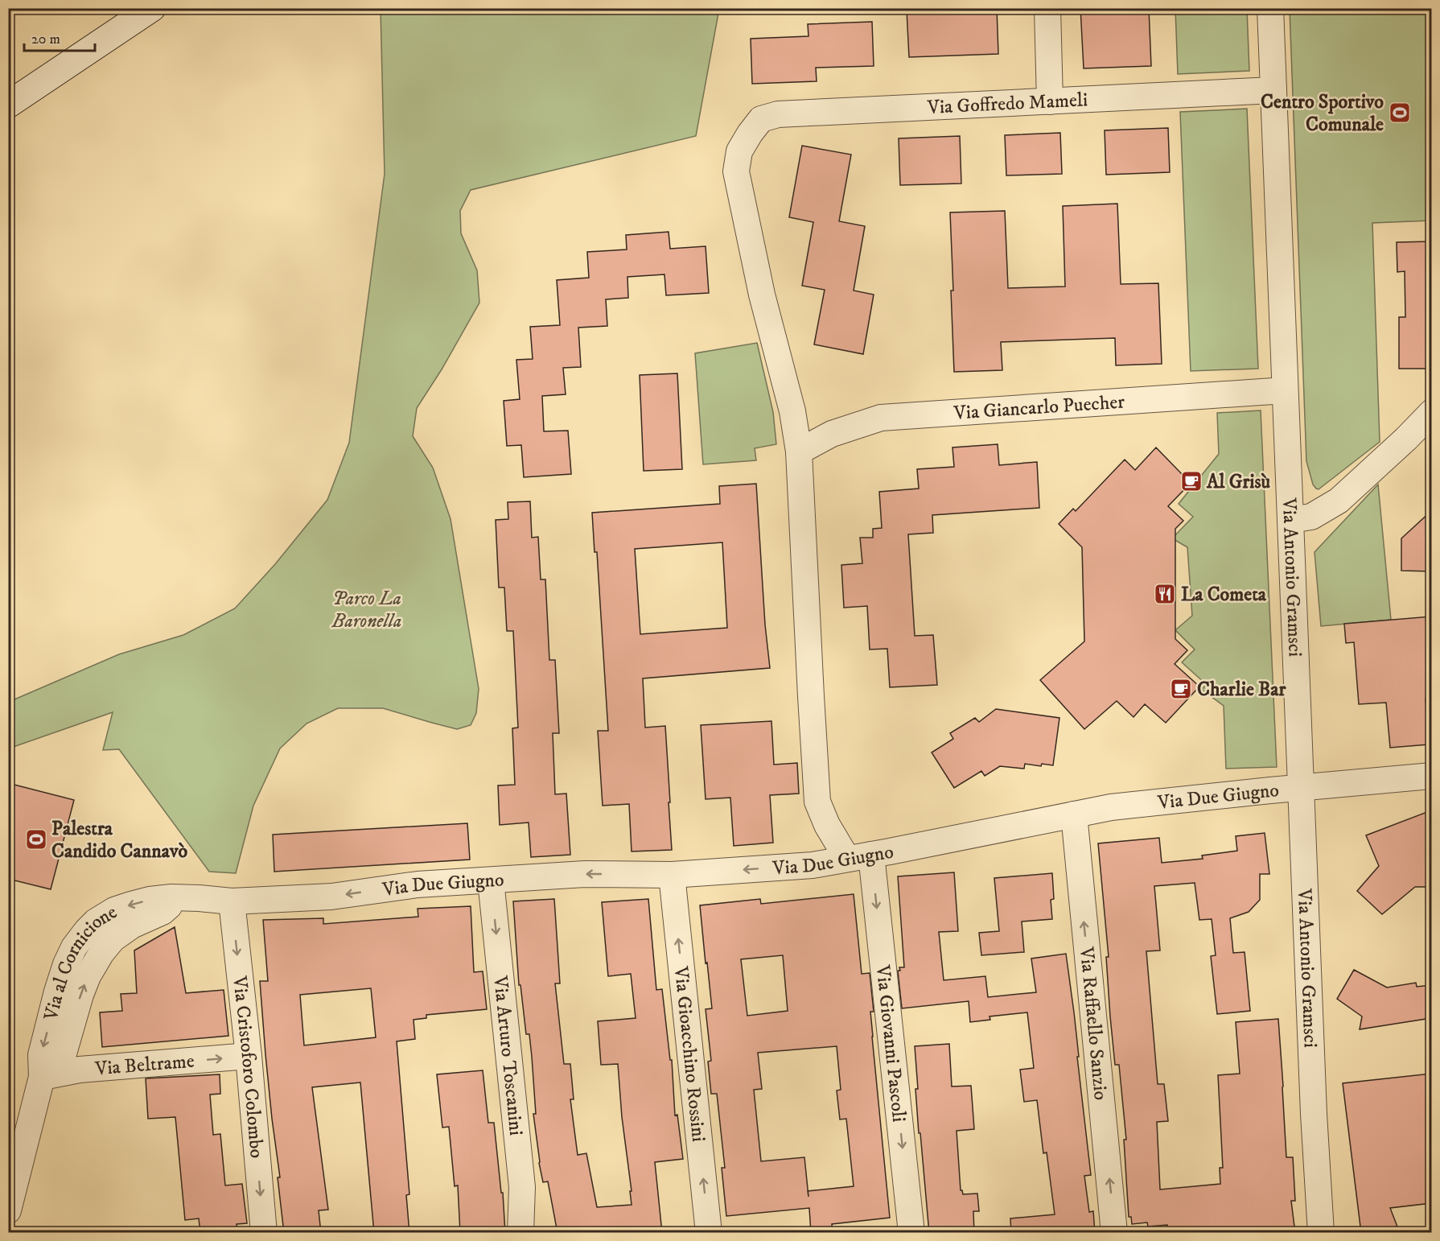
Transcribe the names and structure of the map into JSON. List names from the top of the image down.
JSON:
{
  "streets": {
    "street": [
      "Via Goffredo Mameli",
      "Via Giancarlo Puecher",
      "Via Antonio Gramsci",
      "Via Due Giugno",
      "Via al Cornicione",
      "Via Raffaello Sanzio",
      "Via Giovanni Pascoli",
      "Via Gioacchino Rossini",
      "Via Arturo Toscanini",
      "Via Beltrame",
      "Via Cristoforo Colombo"
    ]
  },
  "crossings": [
    ["Via Goffredo Mameli", "Via Giancarlo Puecher"],
    ["Via Goffredo Mameli", "Via Antonio Gramsci"],
    ["Via Giancarlo Puecher", "Via Antonio Gramsci"],
    ["Via Antonio Gramsci", "Via Due Giugno"],
    ["Via Due Giugno", "Via al Cornicione"],
    ["Via Due Giugno", "Via Raffaello Sanzio"],
    ["Via Due Giugno", "Via Giovanni Pascoli"],
    ["Via Due Giugno", "Via Gioacchino Rossini"],
    ["Via Due Giugno", "Via Arturo Toscanini"],
    ["Via Due Giugno", "Via Cristoforo Colombo"],
    ["Via al Cornicione", "Via Beltrame"],
    ["Via al Cornicione", "Via Cristoforo Colombo"],
    ["Via Beltrame", "Via Cristoforo Colombo"]
  ],
  "one_way": [
    "Via Due Giugno",
    "Via Raffaello Sanzio",
    "Via Giovanni Pascoli",
    "Via Gioacchino Rossini",
    "Via Arturo Toscanini",
    "Via Beltrame",
    "Via Cristoforo Colombo"
  ],
  "parks": ["Parco La Baronella"],
  "places": {
    "sports": ["Centro Sportivo Comunale", "Palestra Candido Cannavò"],
    "cafe": ["Al Grisù", "Charlie Bar"],
    "restaurant": ["La Cometa"]
  },
  "scale_bar": "20 m"
}
